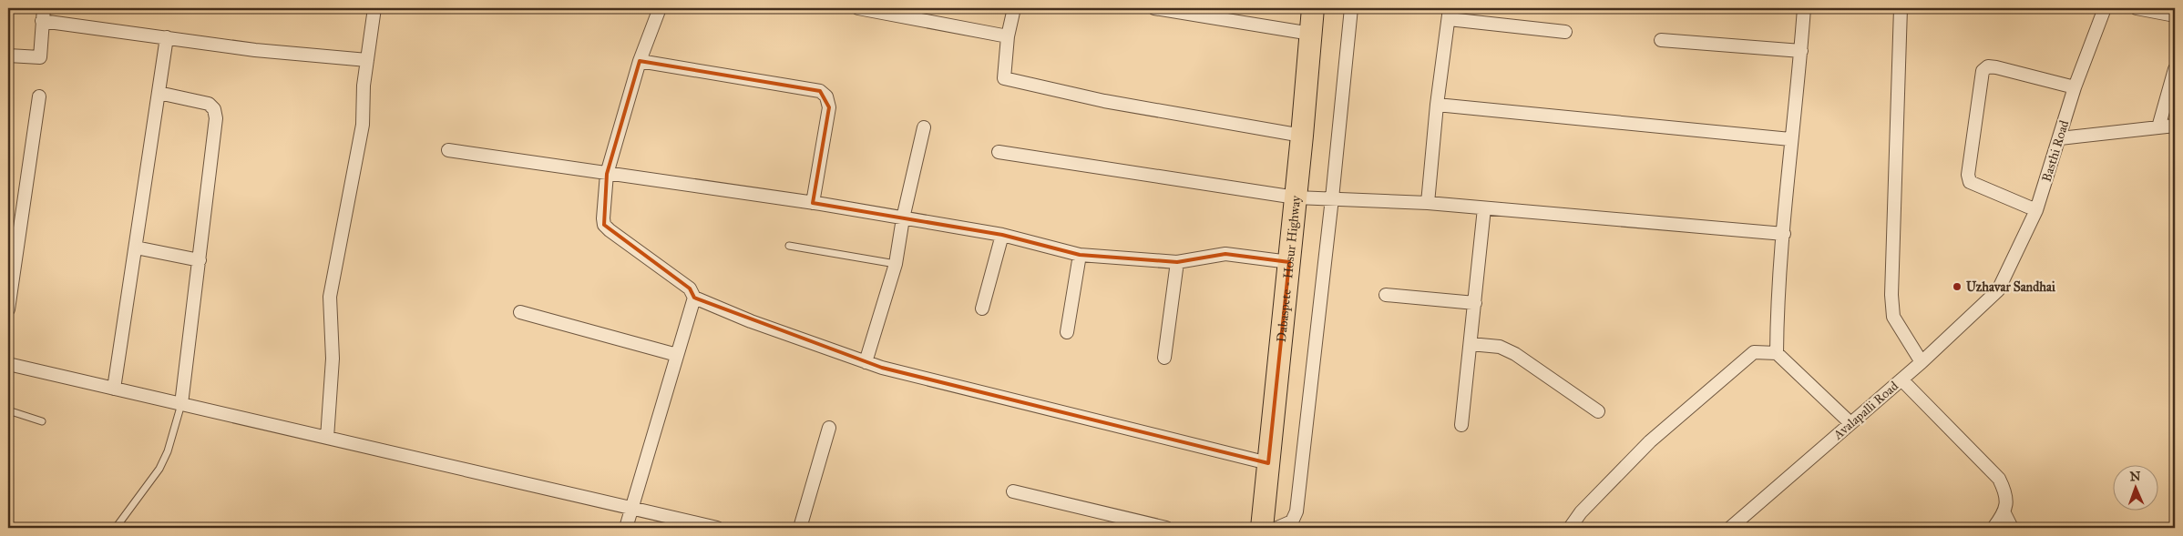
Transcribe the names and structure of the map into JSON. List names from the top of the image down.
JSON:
{
  "streets": {
    "highway": ["Dabaspete - Hosur Highway"],
    "street": ["Basthi Road", "Avalapalli Road"]
  },
  "crossings": [
    ["Basthi Road", "Avalapalli Road"]
  ],
  "places": ["Uzhavar Sandhai"],
  "north": "top"
}
